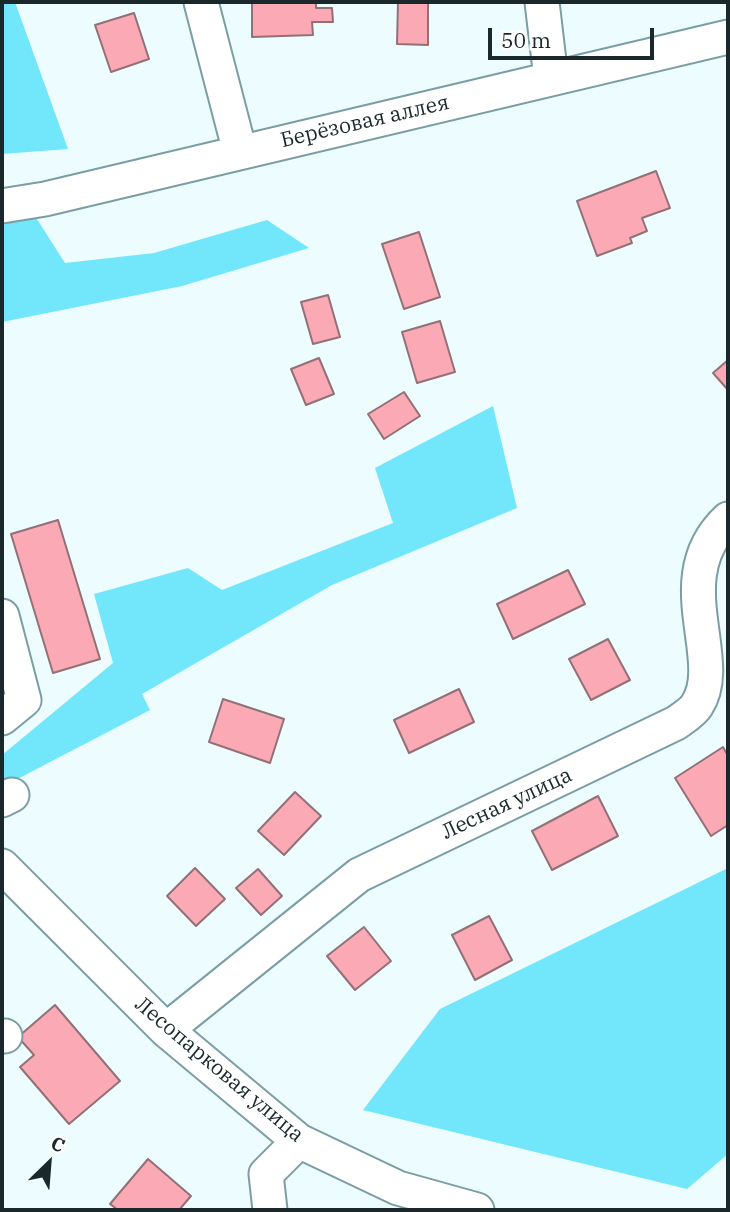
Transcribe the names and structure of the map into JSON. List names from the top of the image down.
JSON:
{
  "streets": {
    "street": ["Берёзовая аллея", "Лесная улица", "Лесопарковая улица"]
  },
  "crossings": [
    ["Лесная улица", "Лесопарковая улица"]
  ],
  "scale_bar": "50 m",
  "north": "top right"
}
